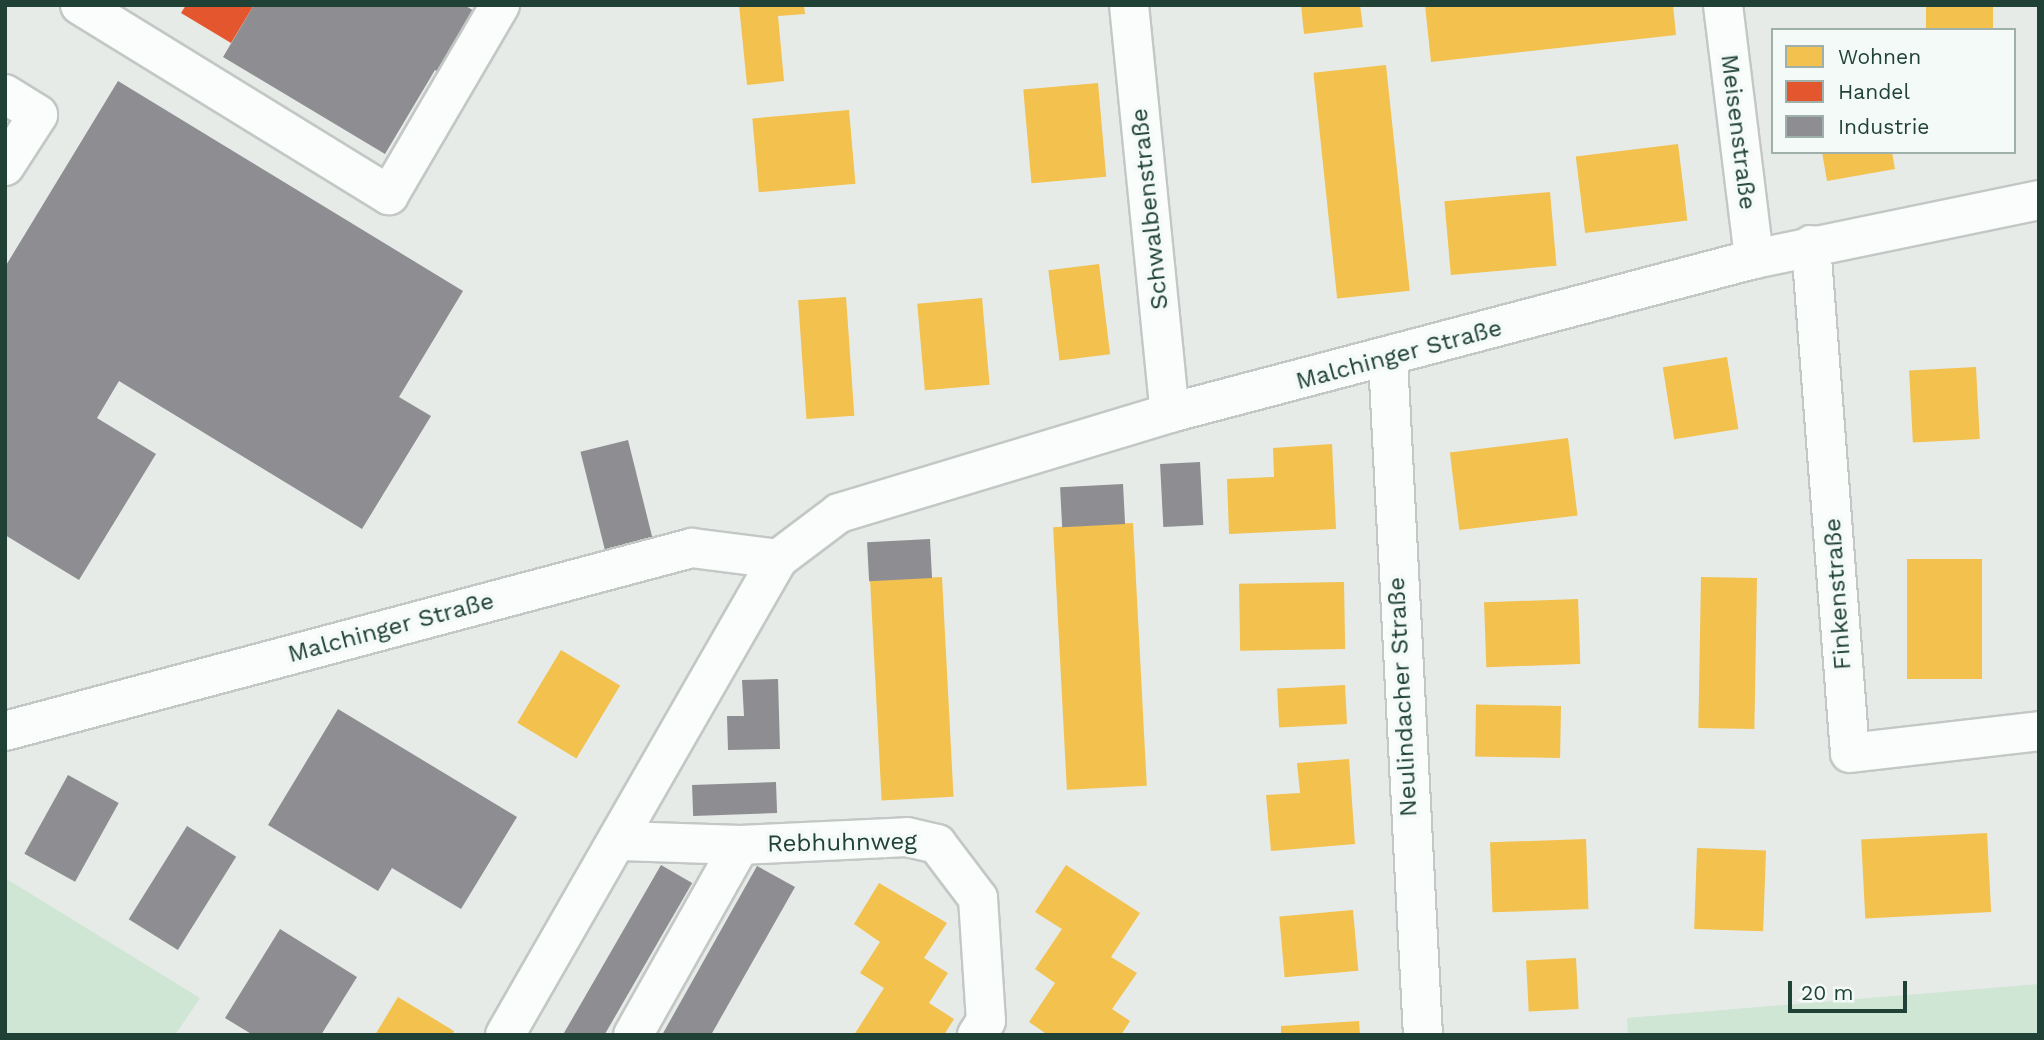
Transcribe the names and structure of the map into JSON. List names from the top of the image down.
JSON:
{
  "streets": {
    "street": [
      "Meisenstraße",
      "Schwalbenstraße",
      "Malchinger Straße",
      "Finkenstraße",
      "Neulindacher Straße",
      "Rebhuhnweg"
    ]
  },
  "crossings": [
    ["Meisenstraße", "Malchinger Straße"],
    ["Schwalbenstraße", "Malchinger Straße"],
    ["Malchinger Straße", "Finkenstraße"],
    ["Malchinger Straße", "Neulindacher Straße"],
    ["Malchinger Straße", "Rebhuhnweg"]
  ],
  "legend": ["Wohnen", "Handel", "Industrie"],
  "scale_bar": "20 m"
}
